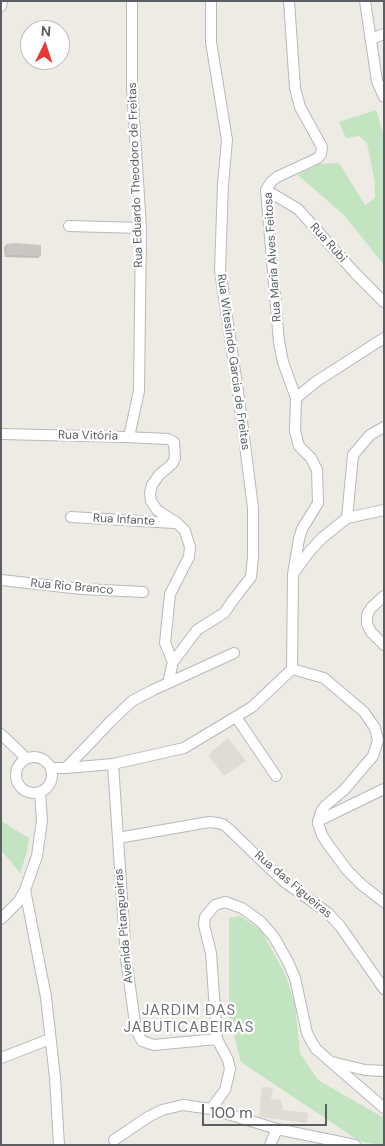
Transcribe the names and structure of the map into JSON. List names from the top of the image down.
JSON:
{
  "streets": {
    "street": [
      "Rua Eduardo Theodoro de Freitas",
      "Rua Rubi",
      "Rua Maria Alves Feitosa",
      "Rua Witesindo Garcia de Freitas",
      "Rua Vitória",
      "Rua Infante",
      "Rua Rio Branco",
      "Rua das Figueiras",
      "Avenida Pitangueiras"
    ]
  },
  "crossings": [
    ["Rua Eduardo Theodoro de Freitas", "Rua Vitória"],
    ["Rua Rubi", "Rua Maria Alves Feitosa"],
    ["Rua Vitória", "Rua Infante"],
    ["Rua das Figueiras", "Avenida Pitangueiras"]
  ],
  "districts": ["JARDIM DAS JABUTICABEIRAS"],
  "scale_bar": "100 m",
  "north": "top"
}
